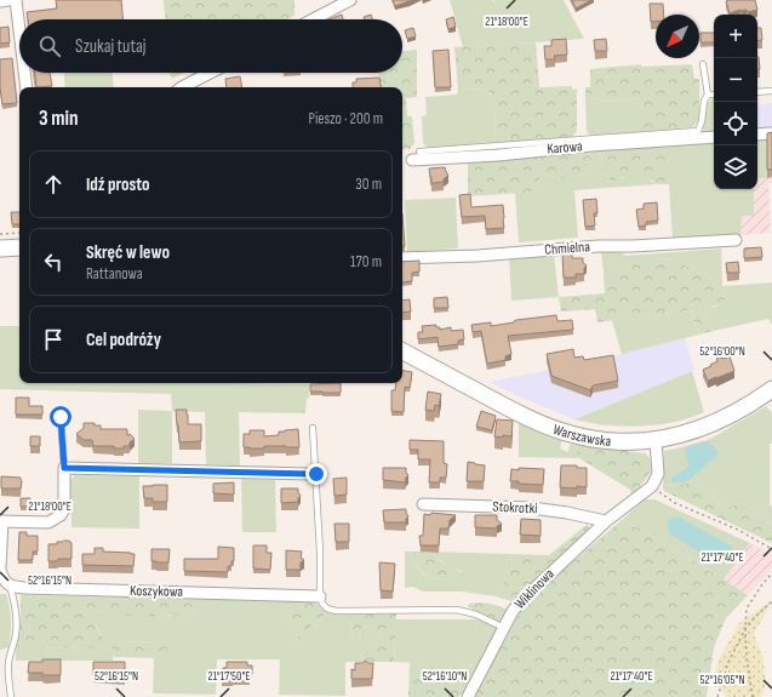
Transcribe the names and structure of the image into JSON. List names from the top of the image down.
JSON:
{
  "streets": {
    "main road": ["Warszawska"],
    "street": [
      "Karowa",
      "Chmielna",
      "Stokrotki",
      "Wiklinowa",
      "Koszykowa"
    ]
  },
  "crossings": [
    ["Stokrotki", "Wiklinowa"]
  ],
  "north": "bottom left",
  "page": {
    "map_buttons": ["+", "−"],
    "search": "Szukaj tutaj",
    "heading": ["3 min", "Pieszo · 200 m"],
    "list": [
      ["Idź prosto", "30 m"],
      ["Skręć w lewo", "Rattanowa", "170 m"],
      "Cel podróży"
    ]
  },
  "coordinates": [
    "21°18'00\"E",
    "52°16'00\"N",
    "21°17'40\"E",
    "52°16'15\"N",
    "21°17'50\"E",
    "52°16'10\"N",
    "52°16'05\"N"
  ]
}
